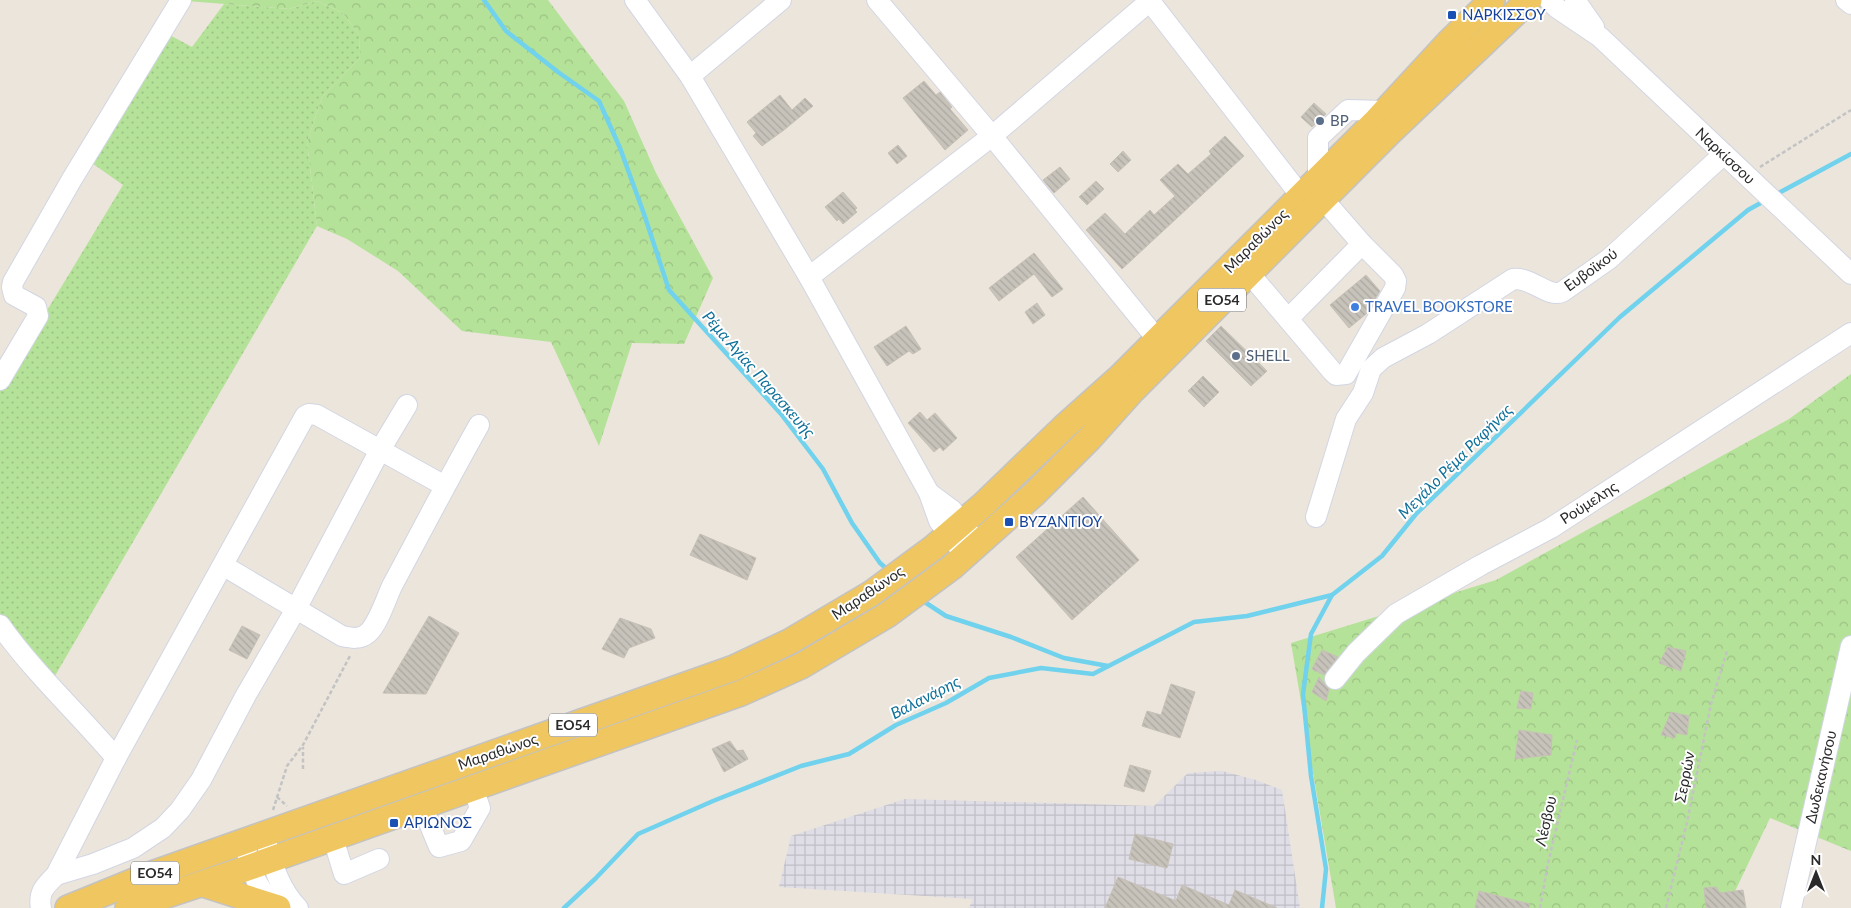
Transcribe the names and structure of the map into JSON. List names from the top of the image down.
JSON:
{
  "streets": {
    "main road": ["Μαραθώνος", "ΕΟ54"],
    "street": [
      "Ναρκίσσου",
      "Ευβοϊκού",
      "Ρούμελης",
      "Δωδεκανήσου"
    ],
    "path": ["Σερρών", "Λέσβου"]
  },
  "crossings": [
    ["Ναρκίσσου", "Ευβοϊκού"]
  ],
  "water": ["Ρέμα Αγίας Παρασκευής", "Μεγάλο Ρέμα Ραφήνας", "Βαλανάρης"],
  "places": {
    "transit": ["ΝΑΡΚΙΣΣΟΥ", "ΒΥΖΑΝΤΙΟΥ", "ΑΡΙΩΝΟΣ"],
    "other": ["BP", "TRAVEL BOOKSTORE", "SHELL"]
  },
  "north": "top"
}
